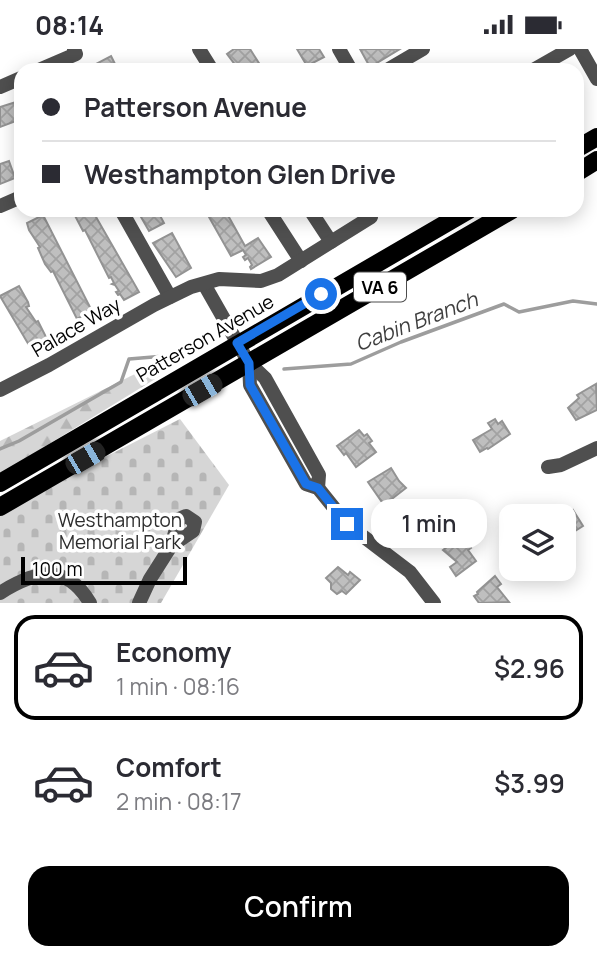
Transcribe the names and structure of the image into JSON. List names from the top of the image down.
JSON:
{
  "streets": {
    "main road": ["VA 6", "Patterson Avenue"],
    "street": ["Palace Way"]
  },
  "water": ["Cabin Branch"],
  "parks": ["Westhampton Memorial Park"],
  "scale_bar": "100 m",
  "page": {
    "status": "08:14",
    "banner": ["Patterson Avenue", "Westhampton Glen Drive"],
    "bubble": "1 min",
    "scale": "100 m",
    "list": [
      {
        "name": "Economy",
        "note": "1 min · 08:16",
        "value": "$2.96"
      },
      {
        "name": "Comfort",
        "note": "2 min · 08:17",
        "value": "$3.99"
      }
    ],
    "buttons": "Confirm"
  }
}
